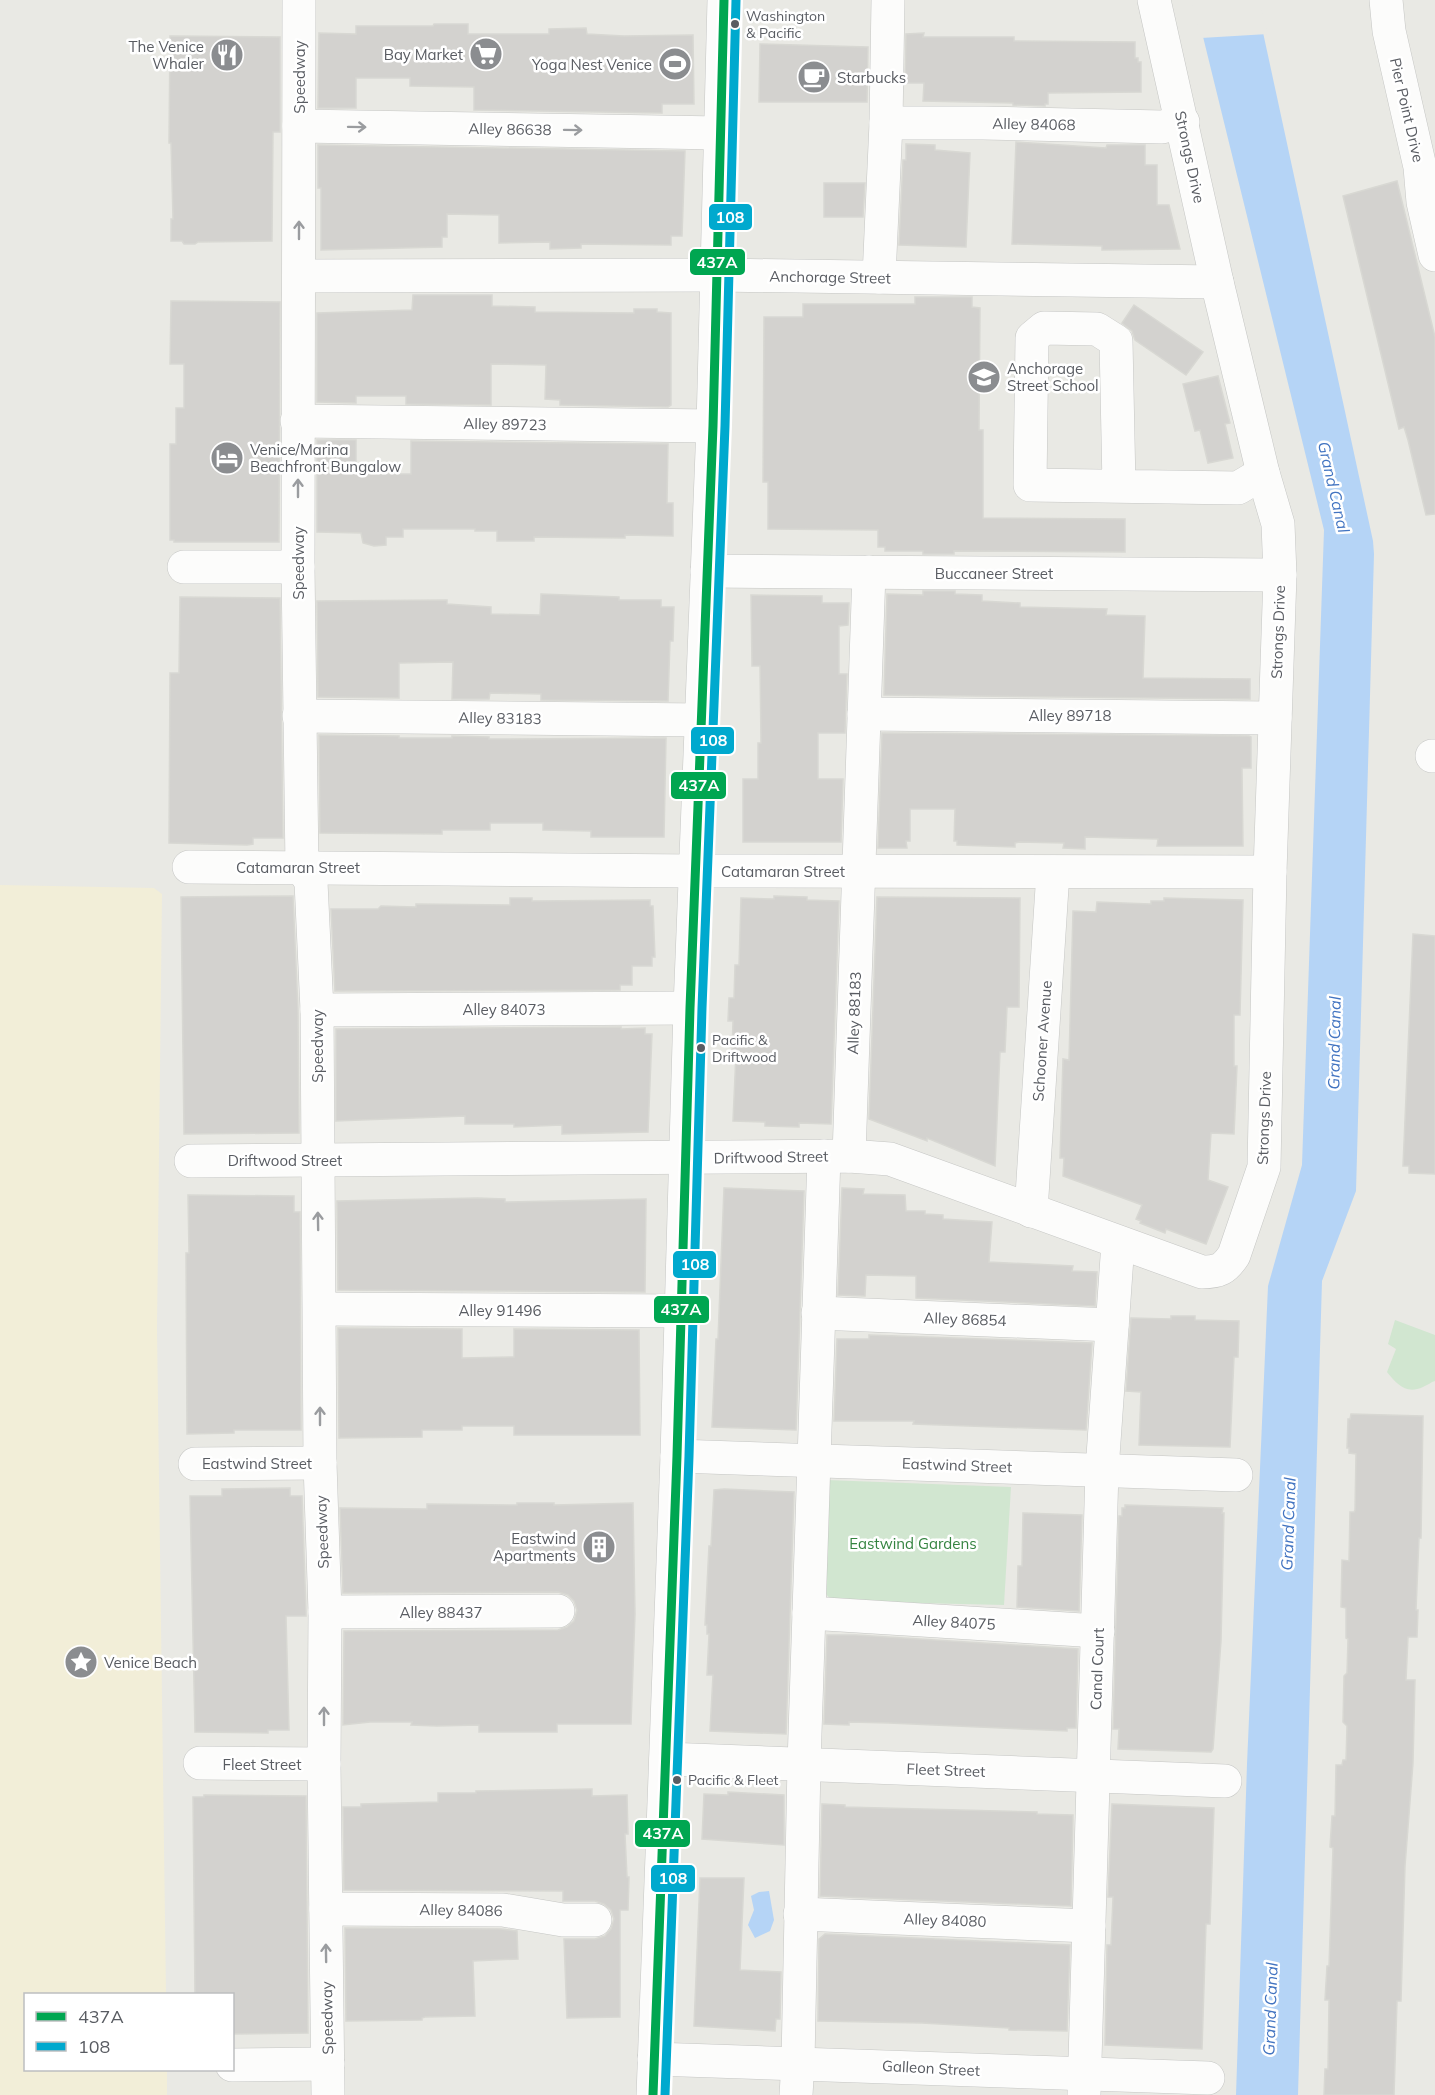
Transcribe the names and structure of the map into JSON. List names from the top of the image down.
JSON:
{
  "streets": {
    "street": [
      "Speedway",
      "Pier Point Drive",
      "Alley 84068",
      "Alley 86638",
      "Strongs Drive",
      "Anchorage Street",
      "Alley 89723",
      "Buccaneer Street",
      "Alley 89718",
      "Alley 83183",
      "Catamaran Street",
      "Alley 84073",
      "Alley 88183",
      "Schooner Avenue",
      "Driftwood Street",
      "Alley 91496",
      "Alley 86854",
      "Eastwind Street",
      "Alley 88437",
      "Alley 84075",
      "Canal Court",
      "Fleet Street",
      "Alley 84086",
      "Alley 84080",
      "Galleon Street"
    ]
  },
  "crossings": [
    ["Speedway", "Alley 86638"],
    ["Speedway", "Anchorage Street"],
    ["Speedway", "Alley 89723"],
    ["Speedway", "Alley 83183"],
    ["Speedway", "Catamaran Street"],
    ["Speedway", "Alley 84073"],
    ["Speedway", "Driftwood Street"],
    ["Speedway", "Alley 91496"],
    ["Speedway", "Eastwind Street"],
    ["Speedway", "Alley 88437"],
    ["Speedway", "Fleet Street"],
    ["Speedway", "Alley 84086"],
    ["Alley 84068", "Strongs Drive"],
    ["Strongs Drive", "Anchorage Street"],
    ["Strongs Drive", "Buccaneer Street"],
    ["Strongs Drive", "Alley 89718"],
    ["Strongs Drive", "Catamaran Street"],
    ["Strongs Drive", "Driftwood Street"],
    ["Buccaneer Street", "Alley 88183"],
    ["Alley 89718", "Alley 88183"],
    ["Catamaran Street", "Alley 88183"],
    ["Catamaran Street", "Schooner Avenue"],
    ["Alley 88183", "Driftwood Street"],
    ["Alley 88183", "Alley 86854"],
    ["Alley 88183", "Eastwind Street"],
    ["Alley 88183", "Alley 84075"],
    ["Alley 88183", "Fleet Street"],
    ["Alley 88183", "Alley 84080"],
    ["Alley 88183", "Galleon Street"],
    ["Schooner Avenue", "Driftwood Street"],
    ["Driftwood Street", "Canal Court"],
    ["Alley 86854", "Canal Court"],
    ["Eastwind Street", "Canal Court"],
    ["Alley 84075", "Canal Court"],
    ["Canal Court", "Fleet Street"],
    ["Canal Court", "Alley 84080"],
    ["Canal Court", "Galleon Street"]
  ],
  "one_way": ["Speedway", "Alley 86638"],
  "water": ["Grand Canal"],
  "parks": ["Eastwind Gardens"],
  "places": {
    "other": ["Washington & Pacific", "Pacific & Driftwood", "Pacific & Fleet"],
    "supermarket": ["Bay Market"],
    "restaurant": ["The Venice Whaler"],
    "sports": ["Yoga Nest Venice"],
    "cafe": ["Starbucks"],
    "school or university": ["Anchorage Street School"],
    "hotel": ["Venice/Marina Beachfront Bungalow"],
    "building": ["Eastwind Apartments"],
    "place": ["Venice Beach"]
  },
  "lines": ["transit line 437A", "transit line 108"],
  "legend": ["437A", "108"]
}
